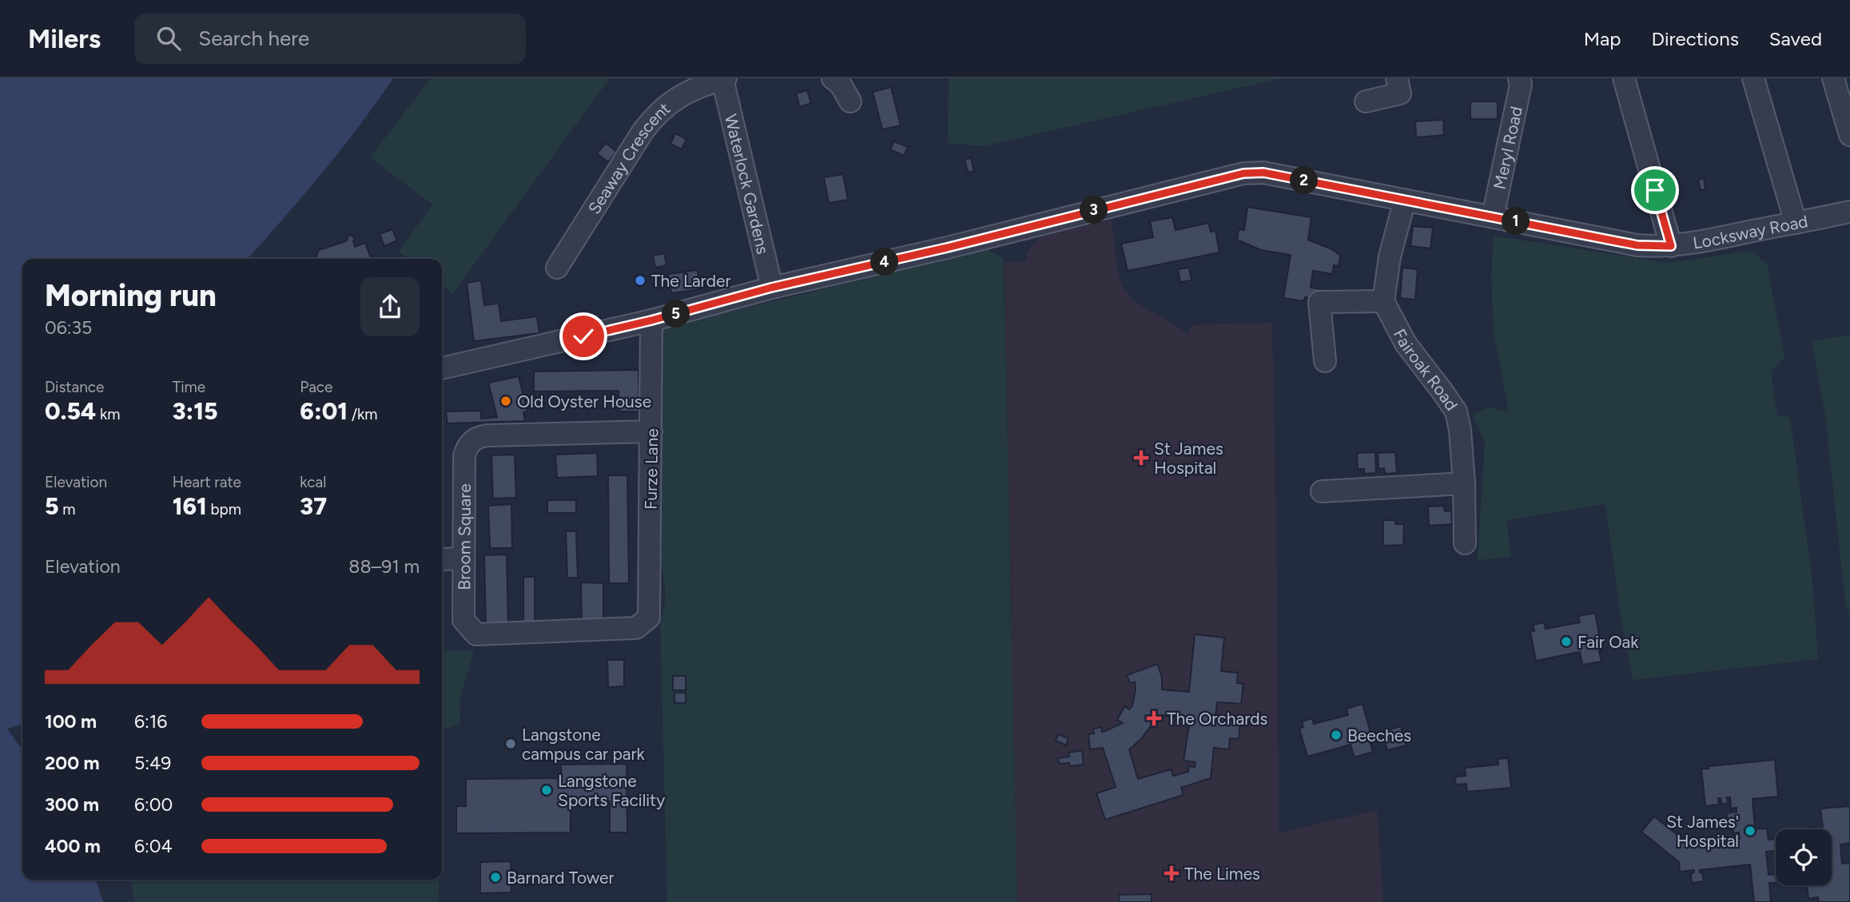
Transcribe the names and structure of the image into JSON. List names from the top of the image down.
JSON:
{
  "streets": {
    "street": [
      "Meryl Road",
      "Seaway Crescent",
      "Waterlock Gardens",
      "Locksway Road",
      "Fairoak Road",
      "Furze Lane",
      "Broom Square"
    ]
  },
  "crossings": [
    ["Meryl Road", "Locksway Road"],
    ["Seaway Crescent", "Waterlock Gardens"],
    ["Waterlock Gardens", "Locksway Road"],
    ["Locksway Road", "Furze Lane"],
    ["Furze Lane", "Broom Square"]
  ],
  "places": {
    "other": [
      "The Larder",
      "Old Oyster House",
      "Fair Oak",
      "Beeches",
      "Langstone campus car park",
      "Langstone Sports Facility",
      "St James' Hospital",
      "Barnard Tower"
    ],
    "health": ["St James Hospital", "The Orchards", "The Limes"]
  },
  "page": {
    "header": "Milers",
    "search": "Search here",
    "nav": ["Map", "Directions", "Saved"],
    "pins": [
      "2",
      "3",
      "1",
      "4",
      "5"
    ],
    "heading": ["Morning run", "06:35"],
    "stats": [
      ["Distance", "0.54 km"],
      ["Time", "3:15"],
      ["Pace", "6:01 /km"],
      ["Elevation", "5 m"],
      ["Heart rate", "161 bpm"],
      ["kcal", "37"]
    ],
    "chart": ["Elevation", "88–91 m"],
    "list": [
      {
        "name": "100 m",
        "note": "6:16"
      },
      {
        "name": "200 m",
        "note": "5:49"
      },
      {
        "name": "300 m",
        "note": "6:00"
      },
      {
        "name": "400 m",
        "note": "6:04"
      }
    ]
  }
}
